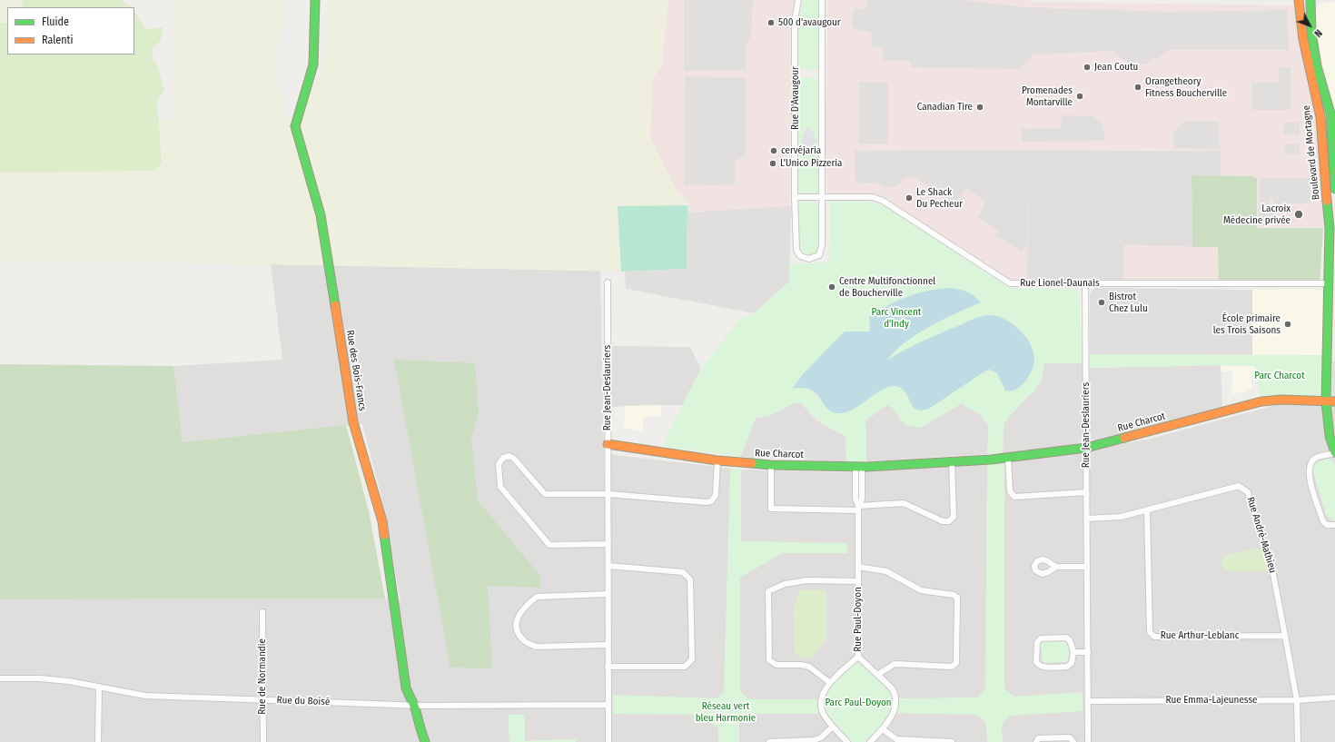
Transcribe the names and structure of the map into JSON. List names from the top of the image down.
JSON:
{
  "streets": {
    "street": [
      "Rue D'Avaugour",
      "Boulevard de Mortagne",
      "Rue Lionel-Daunais",
      "Rue des Bois-Francs",
      "Rue Jean-Deslauriers",
      "Rue Charcot",
      "Rue André-Mathieu",
      "Rue Paul-Doyon",
      "Rue Arthur-Leblanc",
      "Rue de Normandie",
      "Rue Emma-Lajeunesse",
      "Rue du Boisé"
    ]
  },
  "crossings": [
    ["Rue D'Avaugour", "Rue Lionel-Daunais"],
    ["Boulevard de Mortagne", "Rue Lionel-Daunais"],
    ["Boulevard de Mortagne", "Rue Charcot"],
    ["Rue Lionel-Daunais", "Rue Jean-Deslauriers"],
    ["Rue des Bois-Francs", "Rue du Boisé"],
    ["Rue Jean-Deslauriers", "Rue Charcot"],
    ["Rue Jean-Deslauriers", "Rue André-Mathieu"],
    ["Rue Jean-Deslauriers", "Rue Emma-Lajeunesse"],
    ["Rue Jean-Deslauriers", "Rue du Boisé"],
    ["Rue Charcot", "Rue Paul-Doyon"],
    ["Rue André-Mathieu", "Rue Arthur-Leblanc"],
    ["Rue André-Mathieu", "Rue Emma-Lajeunesse"],
    ["Rue de Normandie", "Rue du Boisé"]
  ],
  "parks": [
    "Parc Vincent d'Indy",
    "Parc Charcot",
    "Parc Paul-Doyon",
    "Réseau vert bleu Harmonie"
  ],
  "places": [
    "500 d'avaugour",
    "Jean Coutu",
    "Orangetheory Fitness Boucherville",
    "Promenades Montarville",
    "Canadian Tire",
    "cervéjaria",
    "L'Unico Pizzeria",
    "Le Shack Du Pecheur",
    "Lacroix Médecine privée",
    "Centre Multifonctionnel de Boucherville",
    "Bistrot Chez Lulu",
    "École primaire les Trois Saisons"
  ],
  "legend": ["Fluide", "Ralenti"],
  "north": "bottom right"
}
